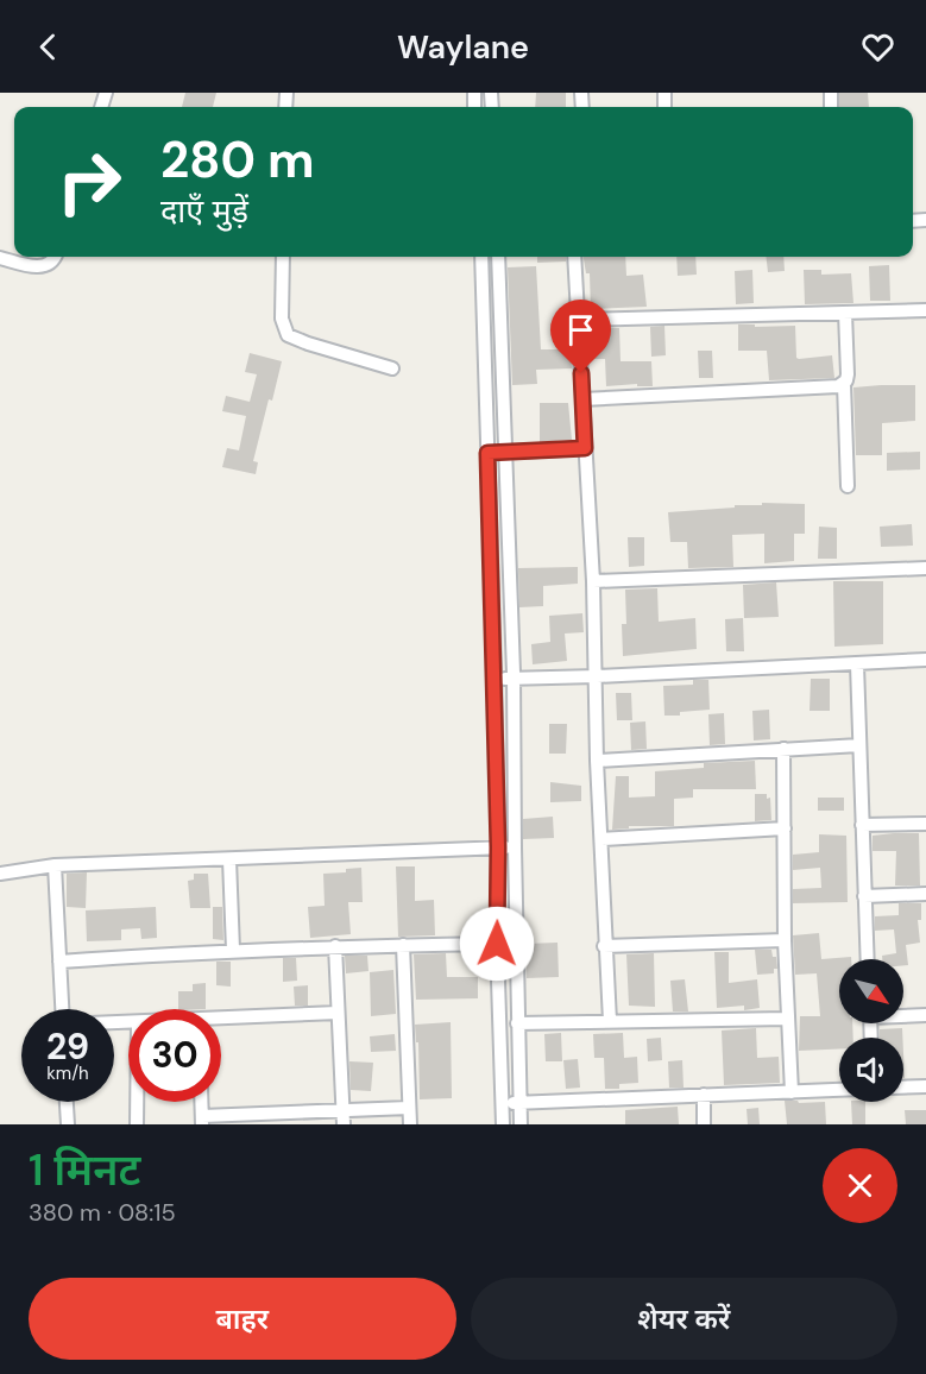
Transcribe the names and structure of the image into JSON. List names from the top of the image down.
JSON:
{
  "north": "bottom right",
  "page": {
    "header": "Waylane",
    "turn": ["280 m", "दाएँ मुड़ें"],
    "speed": "29 km/h",
    "limit": "30",
    "heading": ["1 मिनट", "380 m · 08:15"],
    "buttons": ["बाहर", "शेयर करें"]
  }
}
